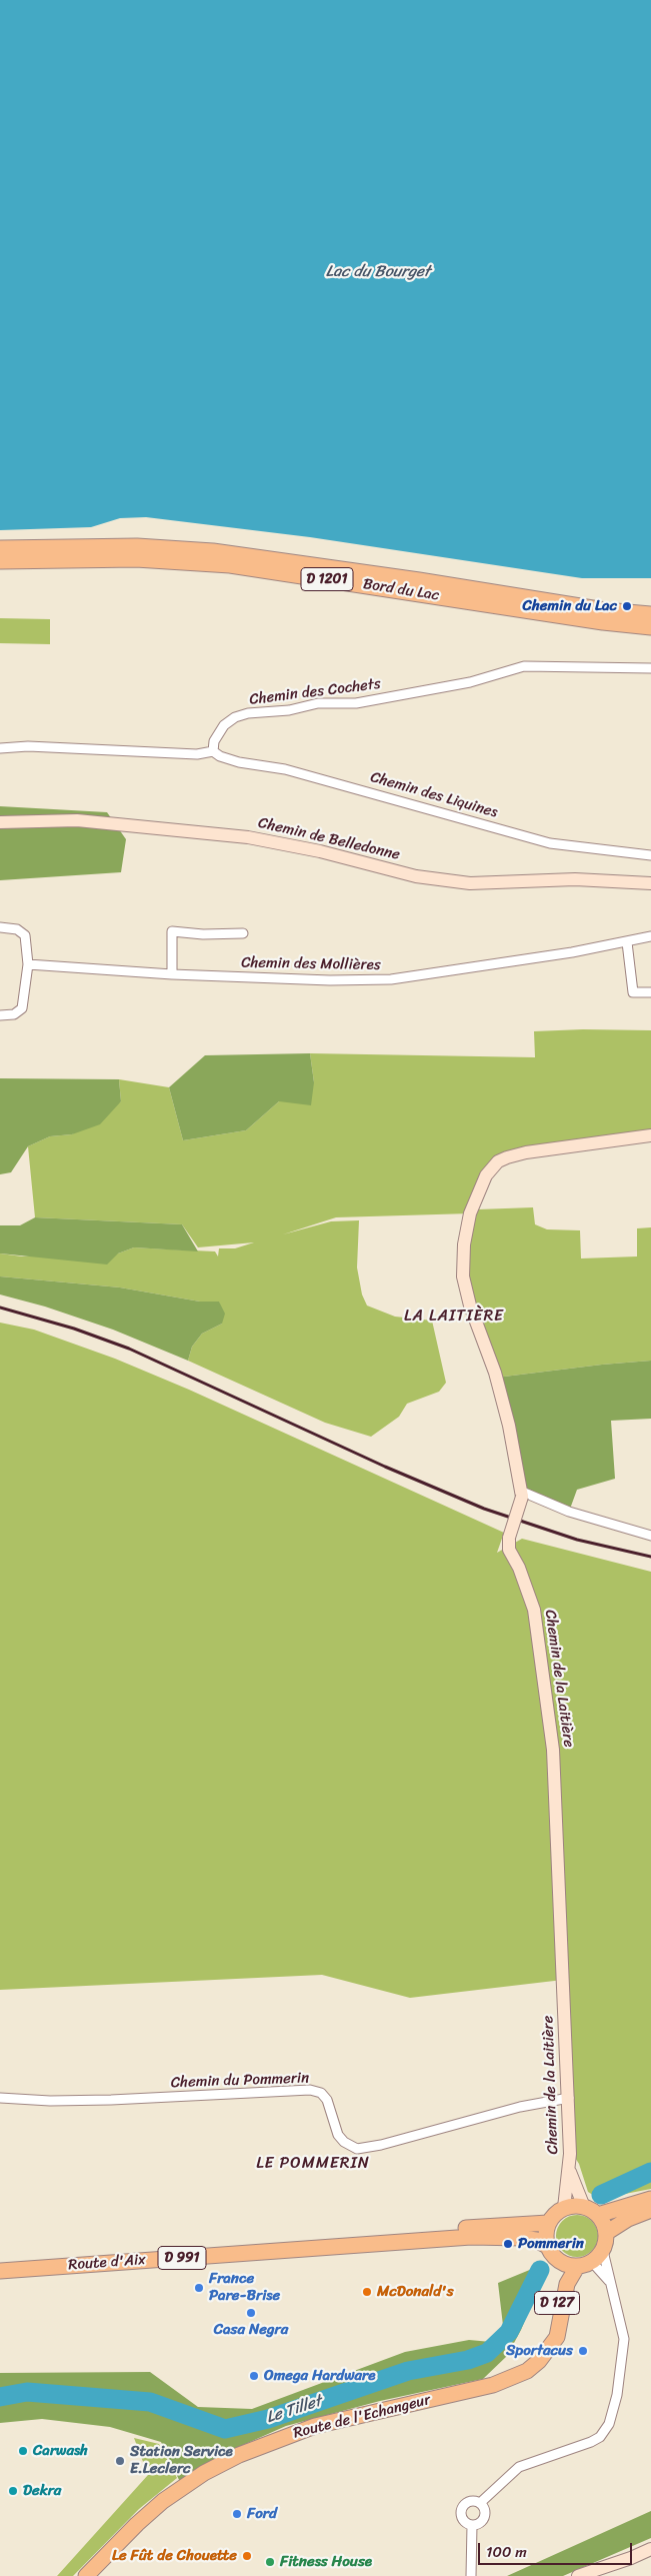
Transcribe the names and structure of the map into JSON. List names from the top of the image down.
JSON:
{
  "streets": {
    "main road": [
      "D 1201",
      "Bord du Lac",
      "Chemin de Belledonne",
      "Chemin de la Laitière",
      "D 991",
      "Route d'Aix",
      "D 127",
      "Route de l'Echangeur"
    ],
    "street": [
      "Chemin des Cochets",
      "Chemin des Liquines",
      "Chemin des Mollières",
      "Chemin du Pommerin"
    ]
  },
  "crossings": [
    ["Chemin des Cochets", "Chemin des Liquines"],
    ["Chemin de la Laitière", "Chemin du Pommerin"],
    ["Chemin de la Laitière", "Route d'Aix"],
    ["Chemin de la Laitière", "D 127"],
    ["Chemin de la Laitière", "Route de l'Echangeur"],
    ["Route d'Aix", "D 127"],
    ["Route d'Aix", "Route de l'Echangeur"],
    ["D 127", "Route de l'Echangeur"]
  ],
  "districts": ["LA LAITIÈRE", "LE POMMERIN"],
  "water": ["Lac du Bourget", "Le Tillet"],
  "places": [
    "Chemin du Lac",
    "Pommerin",
    "France Pare-Brise",
    "McDonald's",
    "Casa Negra",
    "Sportacus",
    "Omega Hardware",
    "Carwash",
    "Station Service E.Leclerc",
    "Dekra",
    "Ford",
    "Le Fût de Chouette",
    "Fitness House"
  ],
  "scale_bar": "100 m"
}
